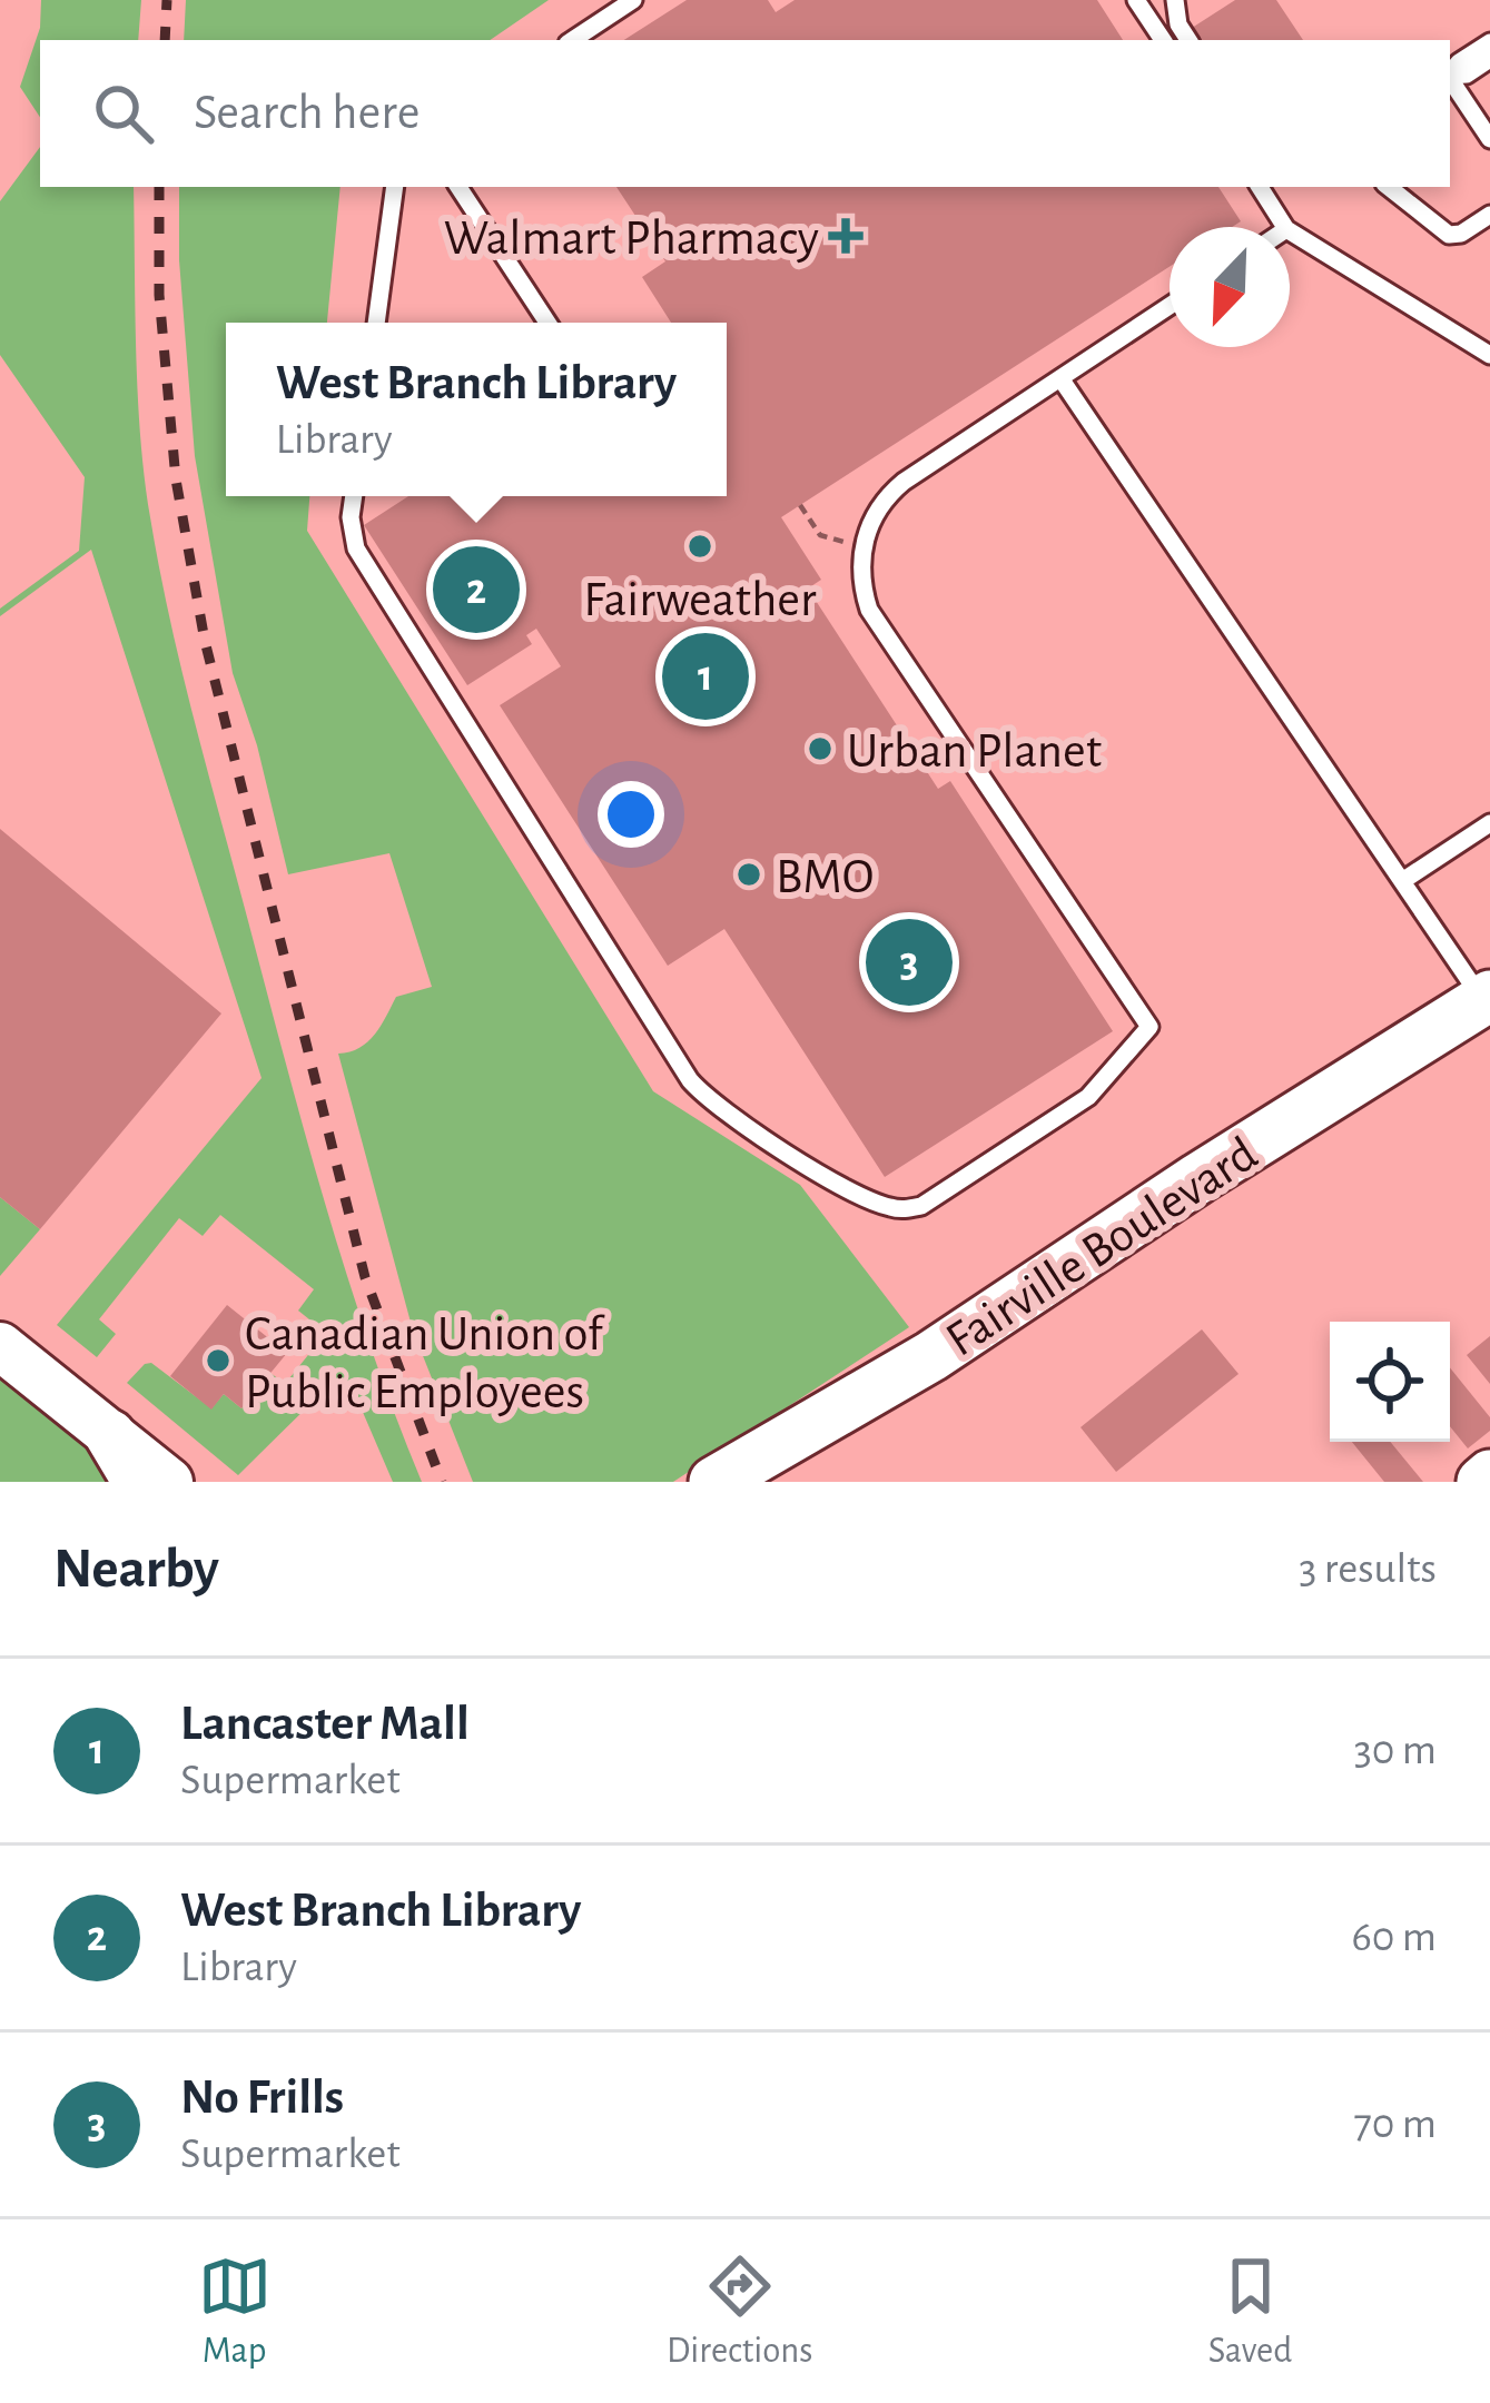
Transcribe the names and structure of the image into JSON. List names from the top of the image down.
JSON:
{
  "streets": {
    "main road": ["Fairville Boulevard"]
  },
  "places": {
    "health": ["Walmart Pharmacy"],
    "other": [
      "Fairweather",
      "Urban Planet",
      "BMO",
      "Canadian Union of Public Employees"
    ]
  },
  "north": "bottom left",
  "page": {
    "search": "Search here",
    "popup": ["West Branch Library", "Library"],
    "pins": ["2", "1", "3"],
    "heading": ["Nearby", "3 results"],
    "list": [
      {
        "mark": "1",
        "name": "Lancaster Mall",
        "note": "Supermarket",
        "value": "30 m"
      },
      {
        "mark": "2",
        "name": "West Branch Library",
        "note": "Library",
        "value": "60 m"
      },
      {
        "mark": "3",
        "name": "No Frills",
        "note": "Supermarket",
        "value": "70 m"
      }
    ],
    "nav": ["Map", "Directions", "Saved"]
  }
}
